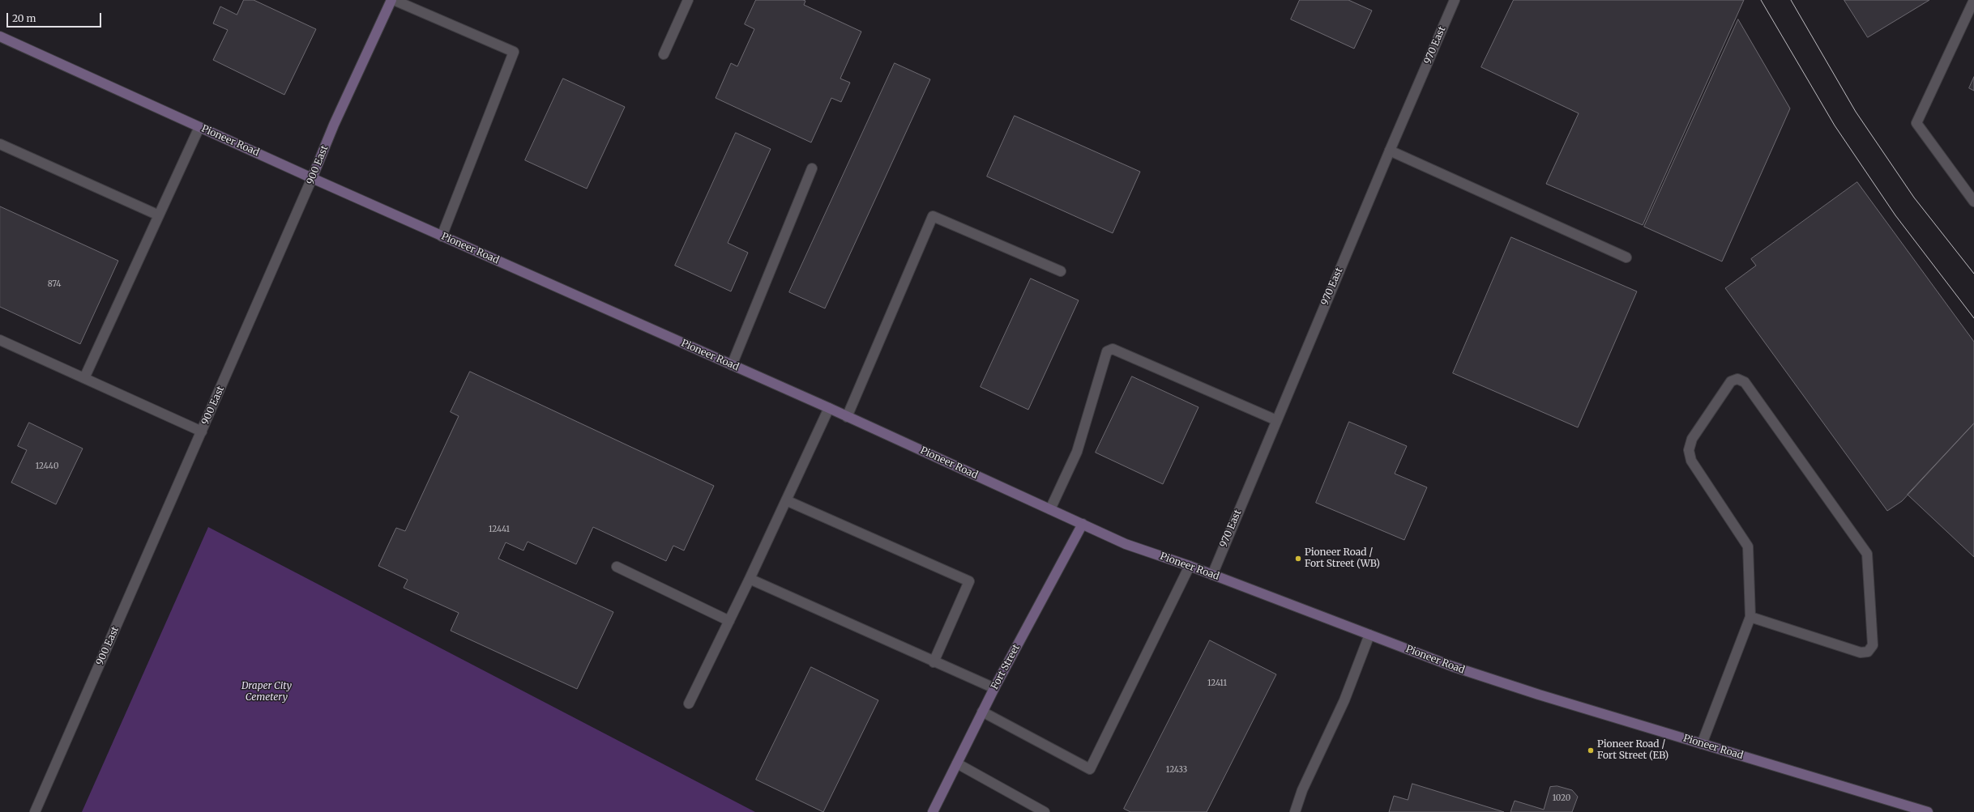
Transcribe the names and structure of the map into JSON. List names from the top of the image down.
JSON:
{
  "streets": {
    "street": [
      "970 East",
      "Pioneer Road",
      "900 East",
      "Fort Street"
    ]
  },
  "crossings": [
    ["970 East", "Pioneer Road"],
    ["Pioneer Road", "900 East"],
    ["Pioneer Road", "Fort Street"]
  ],
  "parks": ["Draper City Cemetery"],
  "places": ["Pioneer Road / Fort Street (WB)", "Pioneer Road / Fort Street (EB)"],
  "house_numbers": [
    "874",
    "12440",
    "12441",
    "12411",
    "12433",
    "1020"
  ],
  "scale_bar": "20 m"
}
